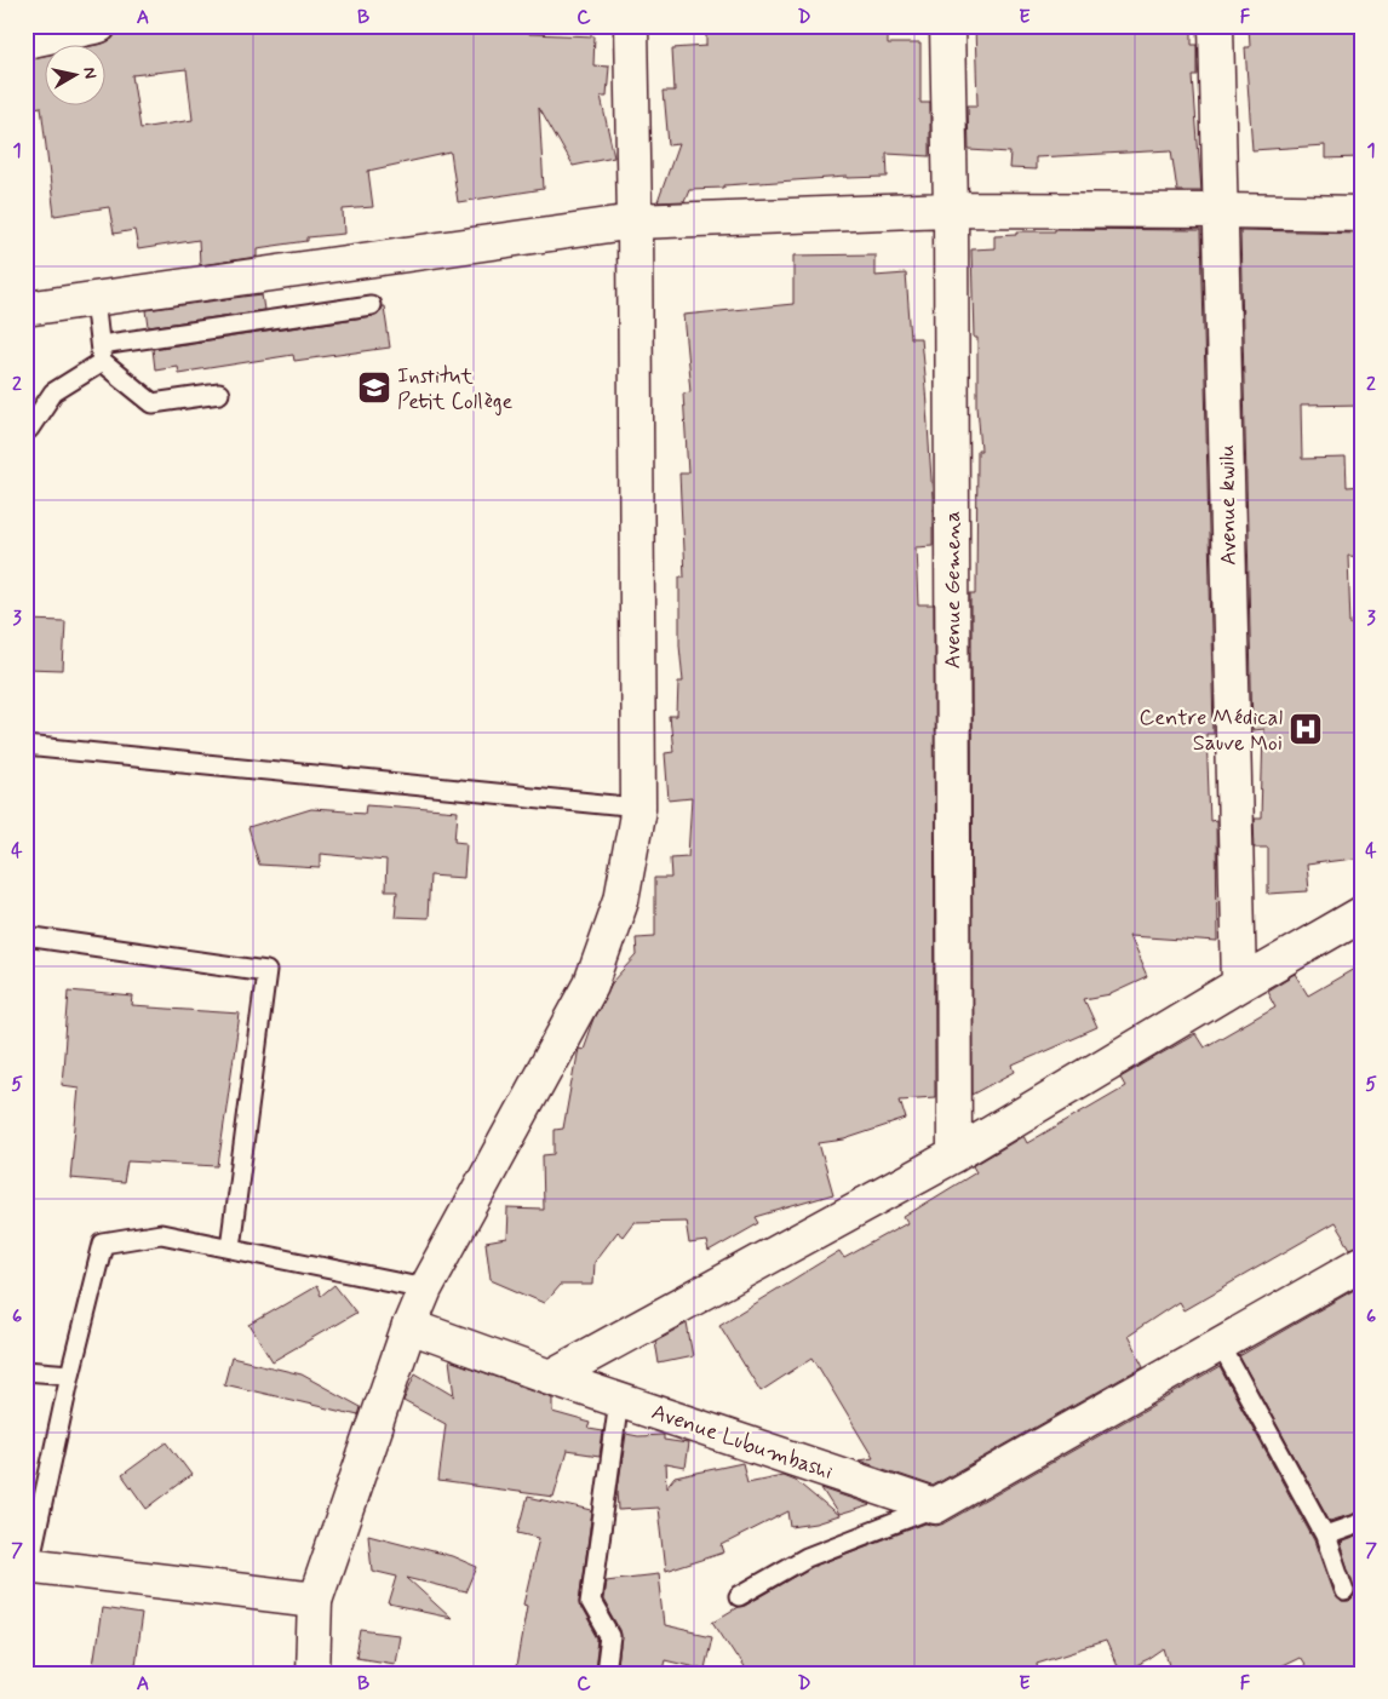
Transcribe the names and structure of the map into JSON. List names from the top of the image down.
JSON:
{
  "streets": {
    "street": ["Avenue kwilu", "Avenue Gemena", "Avenue Lubumbashi"]
  },
  "places": {
    "school or university": ["Institut Petit Collège"],
    "hospital": ["Centre Médical Sauve Moi"]
  },
  "north": "right",
  "grid": {
    "columns": [
      "A",
      "B",
      "C",
      "D",
      "E",
      "F"
    ],
    "rows": [
      "1",
      "2",
      "3",
      "4",
      "5",
      "6",
      "7"
    ]
  }
}
